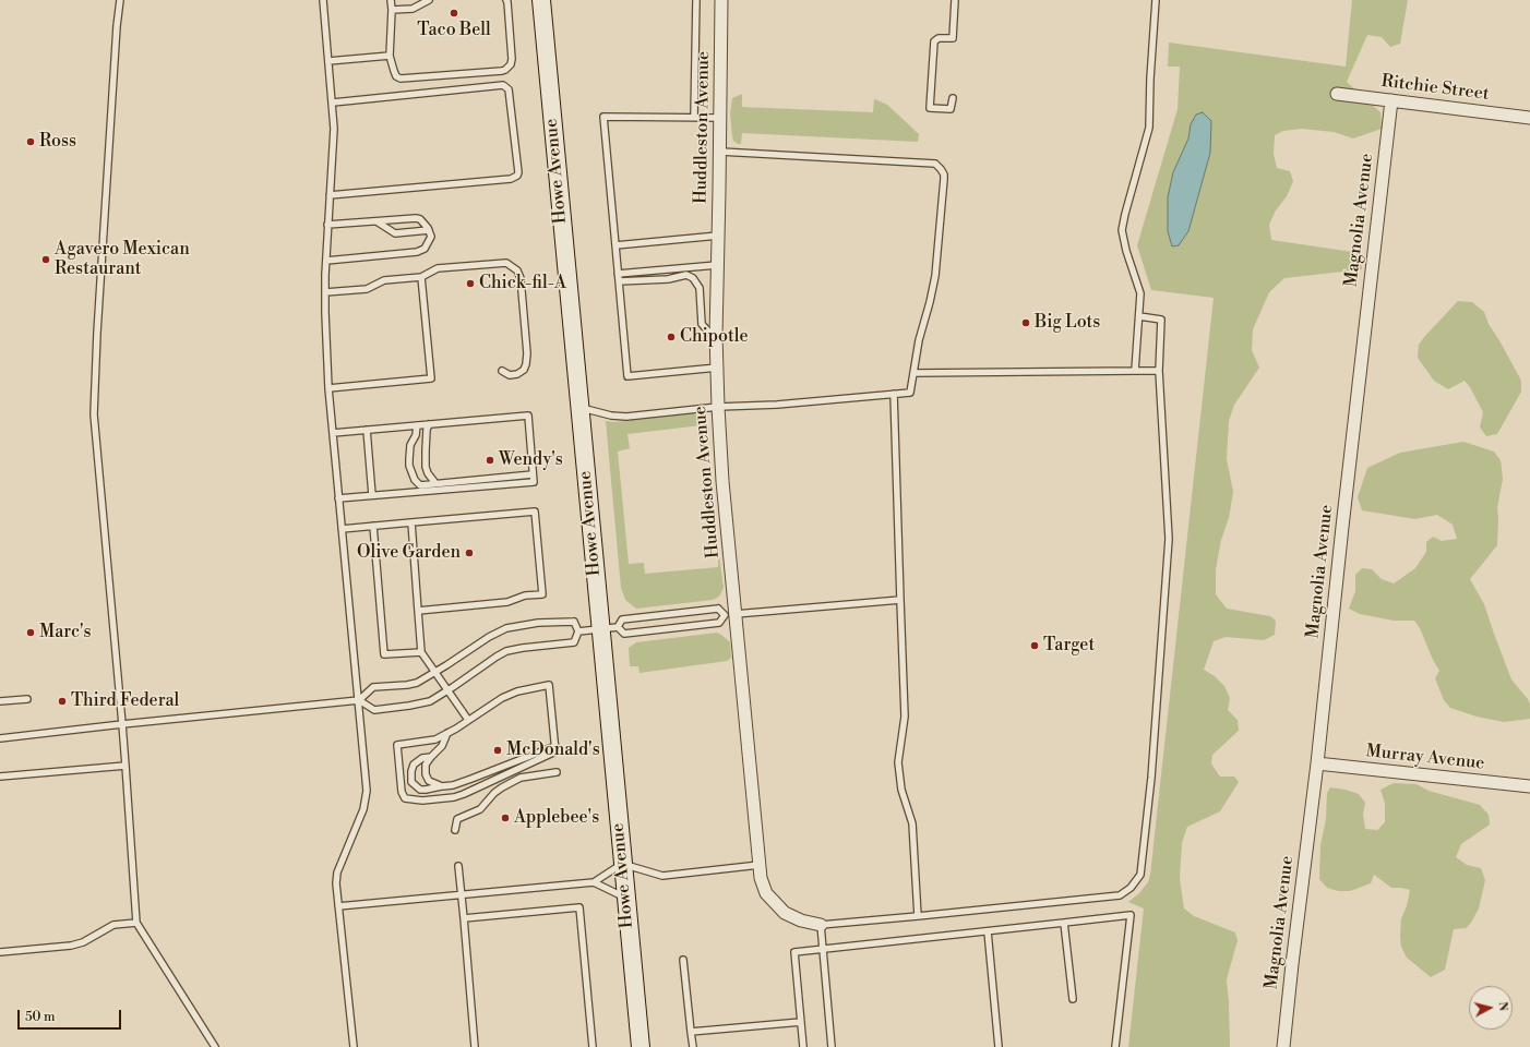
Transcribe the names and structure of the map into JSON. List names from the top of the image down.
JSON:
{
  "streets": {
    "street": [
      "Ritchie Street",
      "Huddleston Avenue",
      "Howe Avenue",
      "Magnolia Avenue",
      "Murray Avenue"
    ]
  },
  "crossings": [
    ["Ritchie Street", "Magnolia Avenue"],
    ["Magnolia Avenue", "Murray Avenue"]
  ],
  "places": [
    "Taco Bell",
    "Ross",
    "Agavero Mexican Restaurant",
    "Chick-fil-A",
    "Big Lots",
    "Chipotle",
    "Wendy's",
    "Olive Garden",
    "Marc's",
    "Target",
    "Third Federal",
    "McDonald's",
    "Applebee's"
  ],
  "scale_bar": "50 m",
  "north": "right"
}
